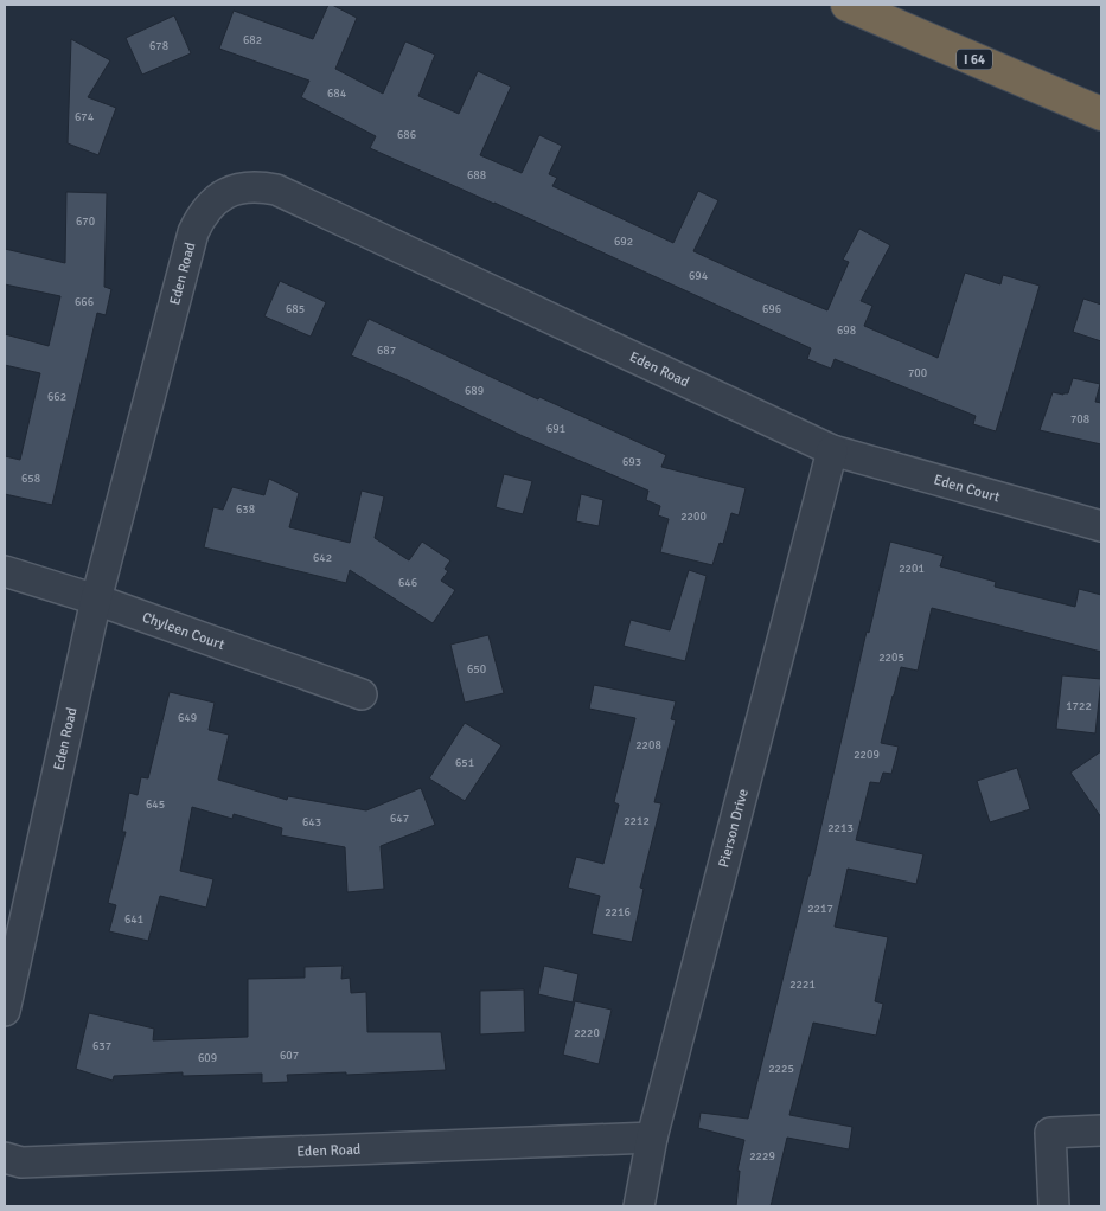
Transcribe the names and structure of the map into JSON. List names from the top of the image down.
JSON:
{
  "streets": {
    "highway": ["I 64"],
    "street": [
      "Eden Road",
      "Eden Court",
      "Chyleen Court",
      "Pierson Drive"
    ]
  },
  "crossings": [
    ["Eden Road", "Eden Court"],
    ["Eden Road", "Chyleen Court"],
    ["Eden Road", "Pierson Drive"],
    ["Eden Court", "Pierson Drive"]
  ],
  "house_numbers": [
    "682",
    "678",
    "684",
    "674",
    "686",
    "688",
    "670",
    "692",
    "694",
    "666",
    "685",
    "696",
    "698",
    "687",
    "700",
    "689",
    "662",
    "708",
    "691",
    "693",
    "658",
    "638",
    "2200",
    "642",
    "2201",
    "646",
    "2205",
    "650",
    "1722",
    "649",
    "2208",
    "2209",
    "651",
    "645",
    "647",
    "2212",
    "643",
    "2213",
    "2217",
    "2216",
    "641",
    "2221",
    "2220",
    "637",
    "607",
    "609",
    "2225",
    "2229"
  ]
}
